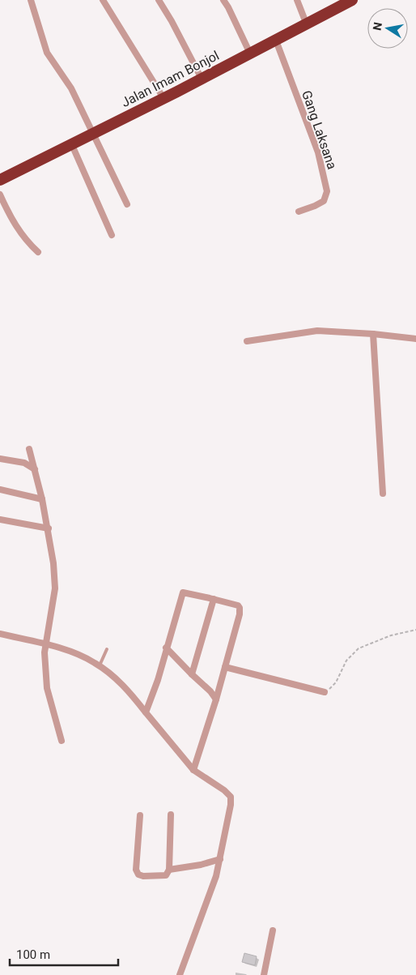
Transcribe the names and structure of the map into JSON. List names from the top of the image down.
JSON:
{
  "streets": {
    "highway": ["Jalan Imam Bonjol"],
    "street": ["Gang Laksana"]
  },
  "crossings": [
    ["Jalan Imam Bonjol", "Gang Laksana"]
  ],
  "scale_bar": "100 m",
  "north": "left"
}
